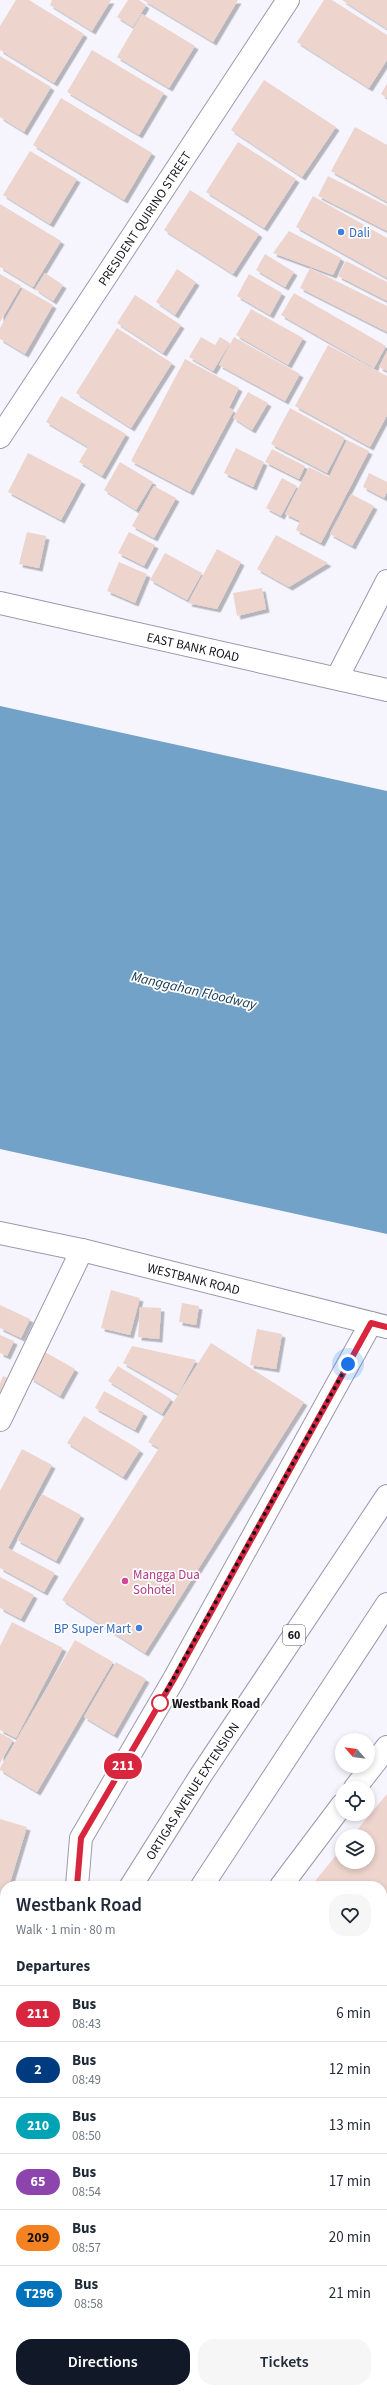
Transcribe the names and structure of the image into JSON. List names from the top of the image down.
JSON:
{
  "streets": {
    "main road": [
      "PRESIDENT QUIRINO STREET",
      "EAST BANK ROAD",
      "WESTBANK ROAD",
      "60",
      "ORTIGAS AVENUE EXTENSION"
    ]
  },
  "water": ["Manggahan Floodway"],
  "places": [
    "Dali",
    "Mangga Dua Sohotel",
    "BP Super Mart",
    "Westbank Road"
  ],
  "lines": ["bus line 211"],
  "north": "top left",
  "page": {
    "on_map": "211",
    "heading": [
      ["Westbank Road", "Walk · 1 min · 80 m"],
      "Departures"
    ],
    "list": [
      {
        "mark": "211",
        "name": "Bus",
        "note": "08:43",
        "value": "6 min"
      },
      {
        "mark": "2",
        "name": "Bus",
        "note": "08:49",
        "value": "12 min"
      },
      {
        "mark": "210",
        "name": "Bus",
        "note": "08:50",
        "value": "13 min"
      },
      {
        "mark": "65",
        "name": "Bus",
        "note": "08:54",
        "value": "17 min"
      },
      {
        "mark": "209",
        "name": "Bus",
        "note": "08:57",
        "value": "20 min"
      },
      {
        "mark": "T296",
        "name": "Bus",
        "note": "08:58",
        "value": "21 min"
      }
    ],
    "buttons": ["Directions", "Tickets"]
  }
}
